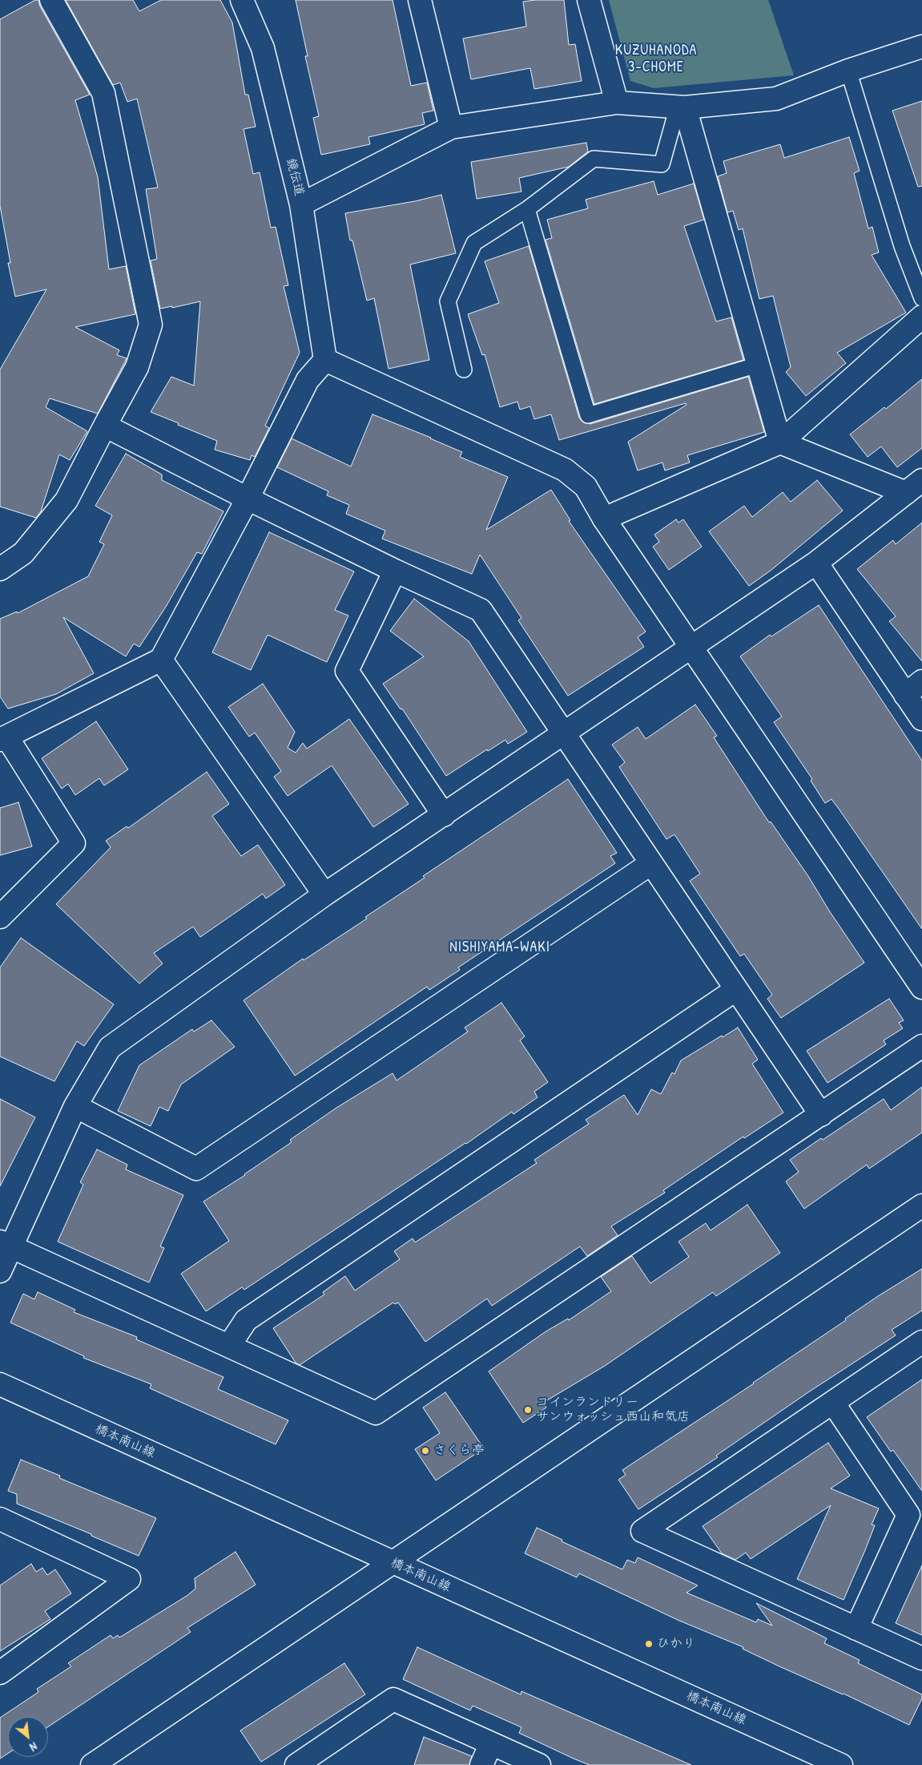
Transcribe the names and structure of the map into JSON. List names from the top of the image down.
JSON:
{
  "streets": {
    "street": ["鏡伝道", "橋本南山線"]
  },
  "districts": ["KUZUHANODA 3-CHOME", "NISHIYAMA-WAKI"],
  "places": ["コインランドリー サンウォッシュ西山和気店", "さくら亭", "ひかり"],
  "north": "bottom right"
}
